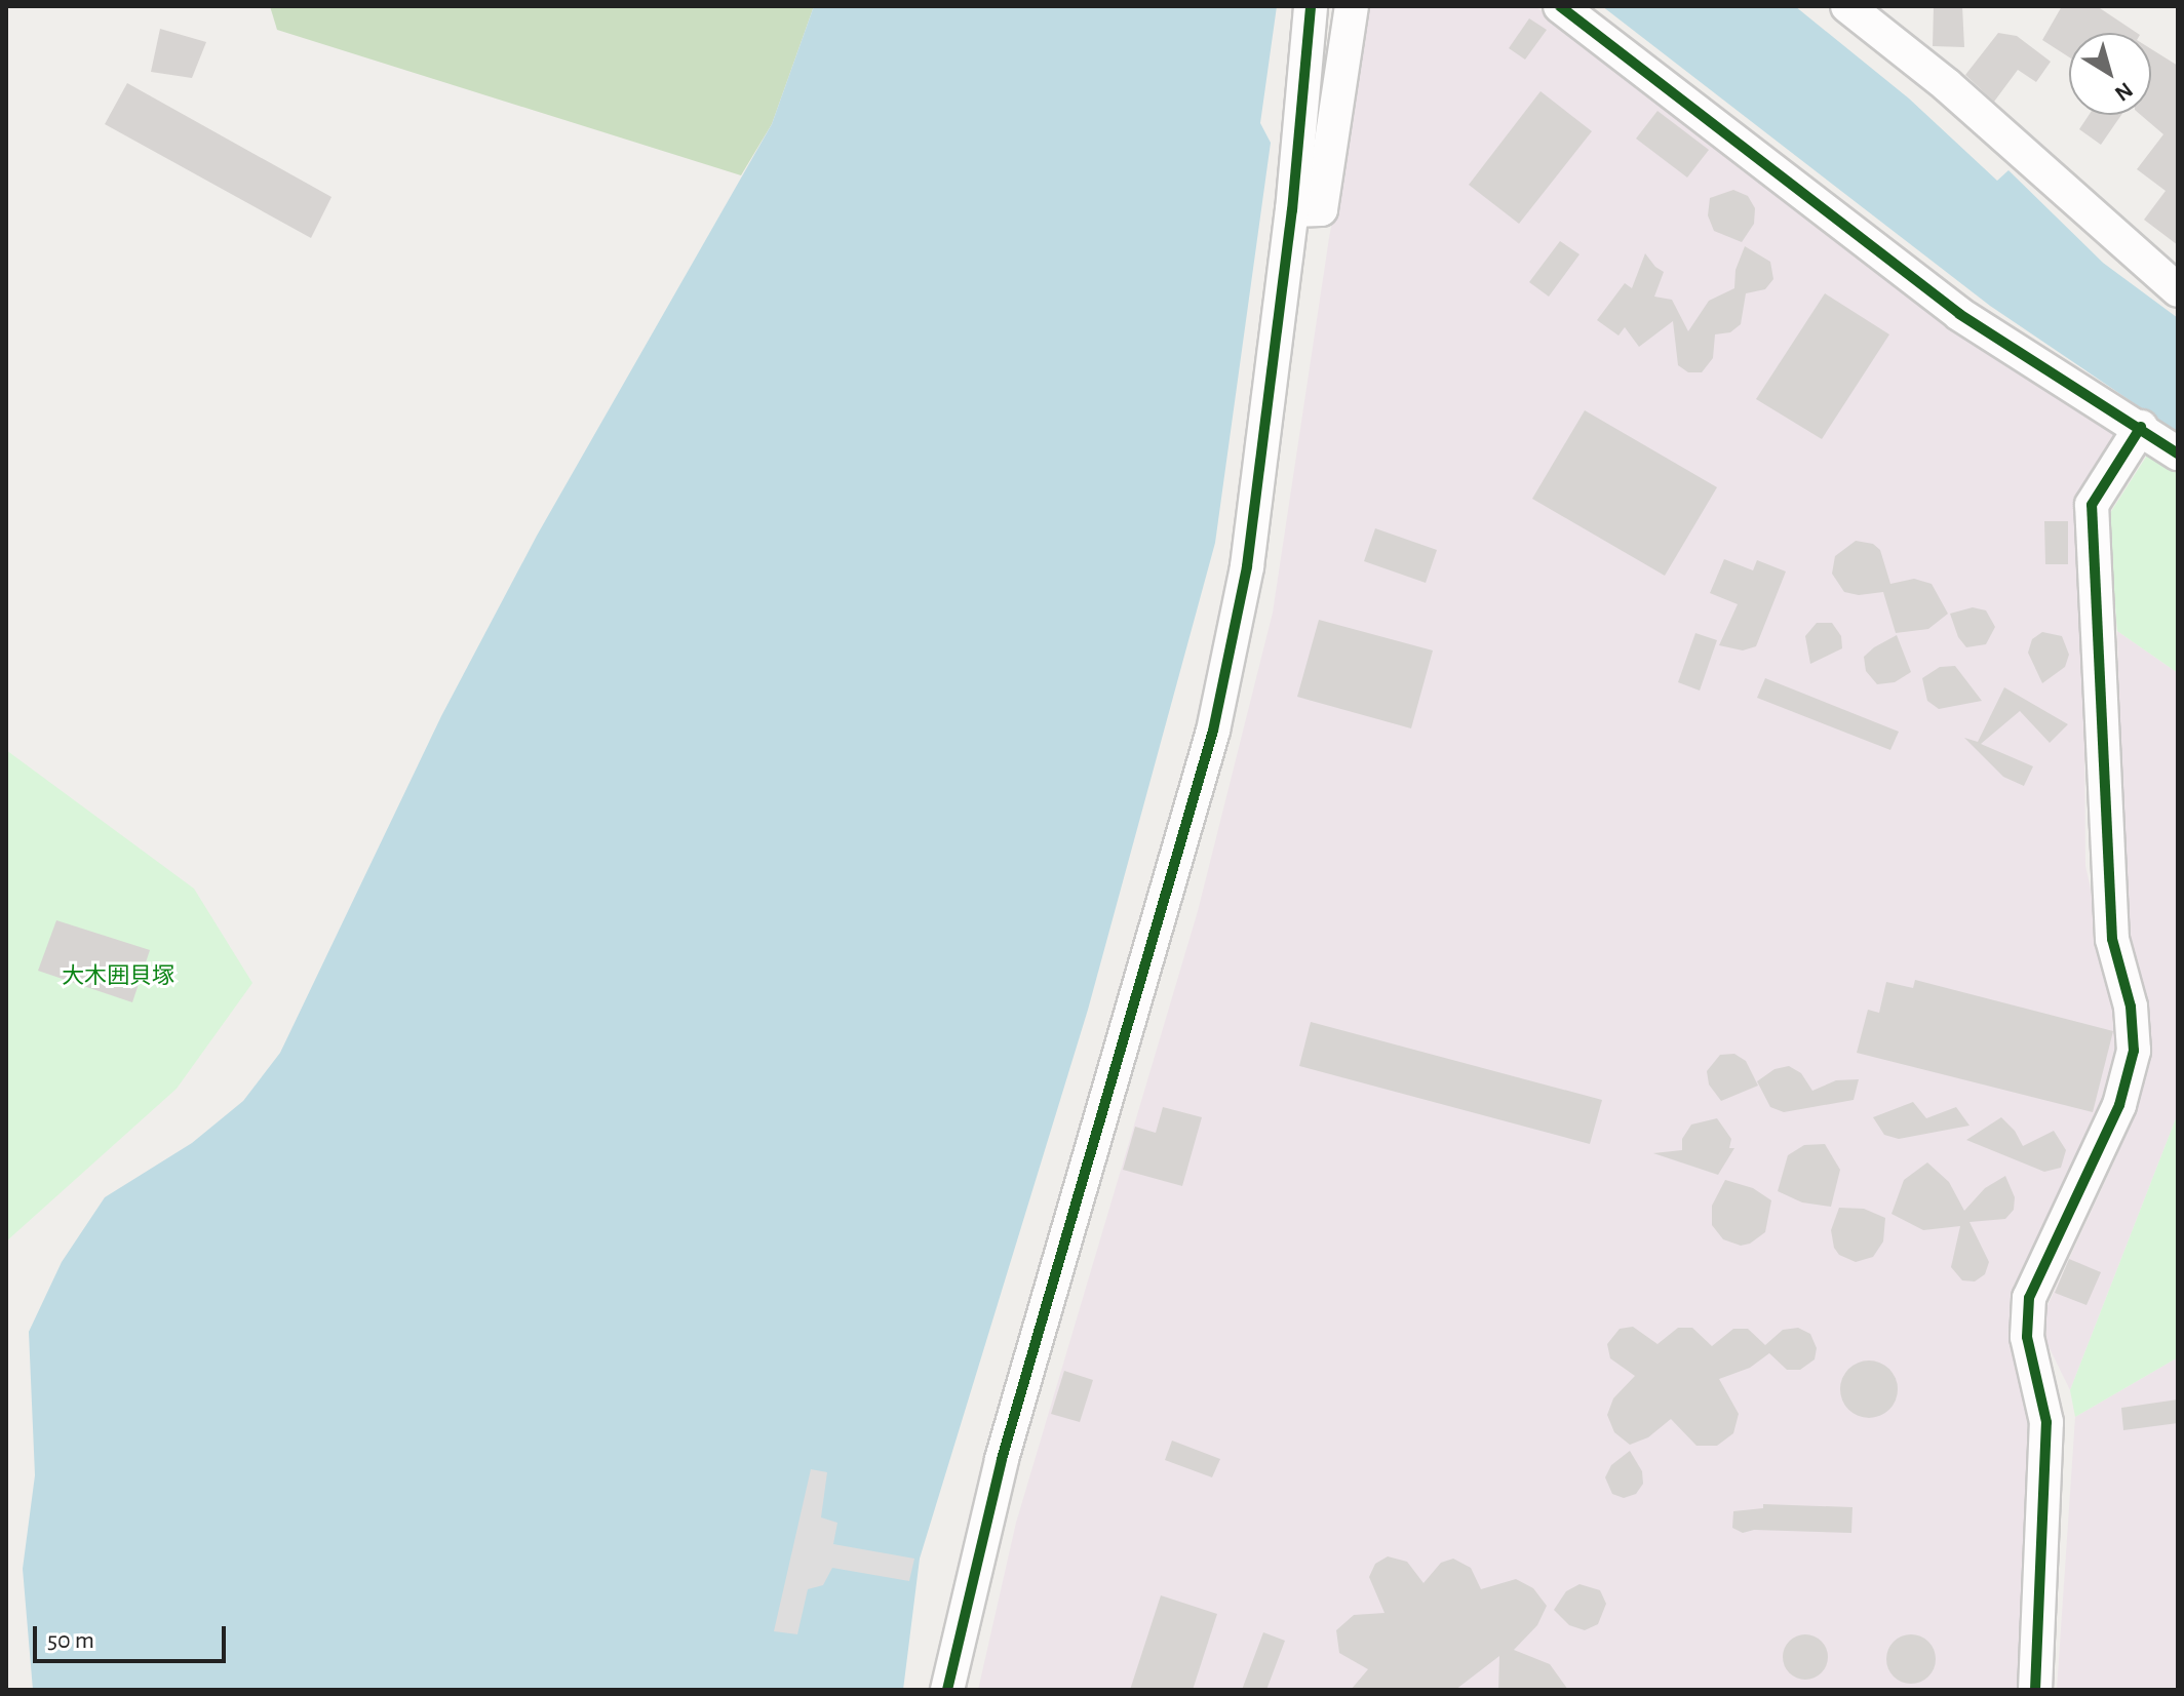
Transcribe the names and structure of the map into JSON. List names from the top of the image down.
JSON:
{
  "parks": ["大木囲貝塚"],
  "scale_bar": "50 m",
  "north": "bottom right"
}
